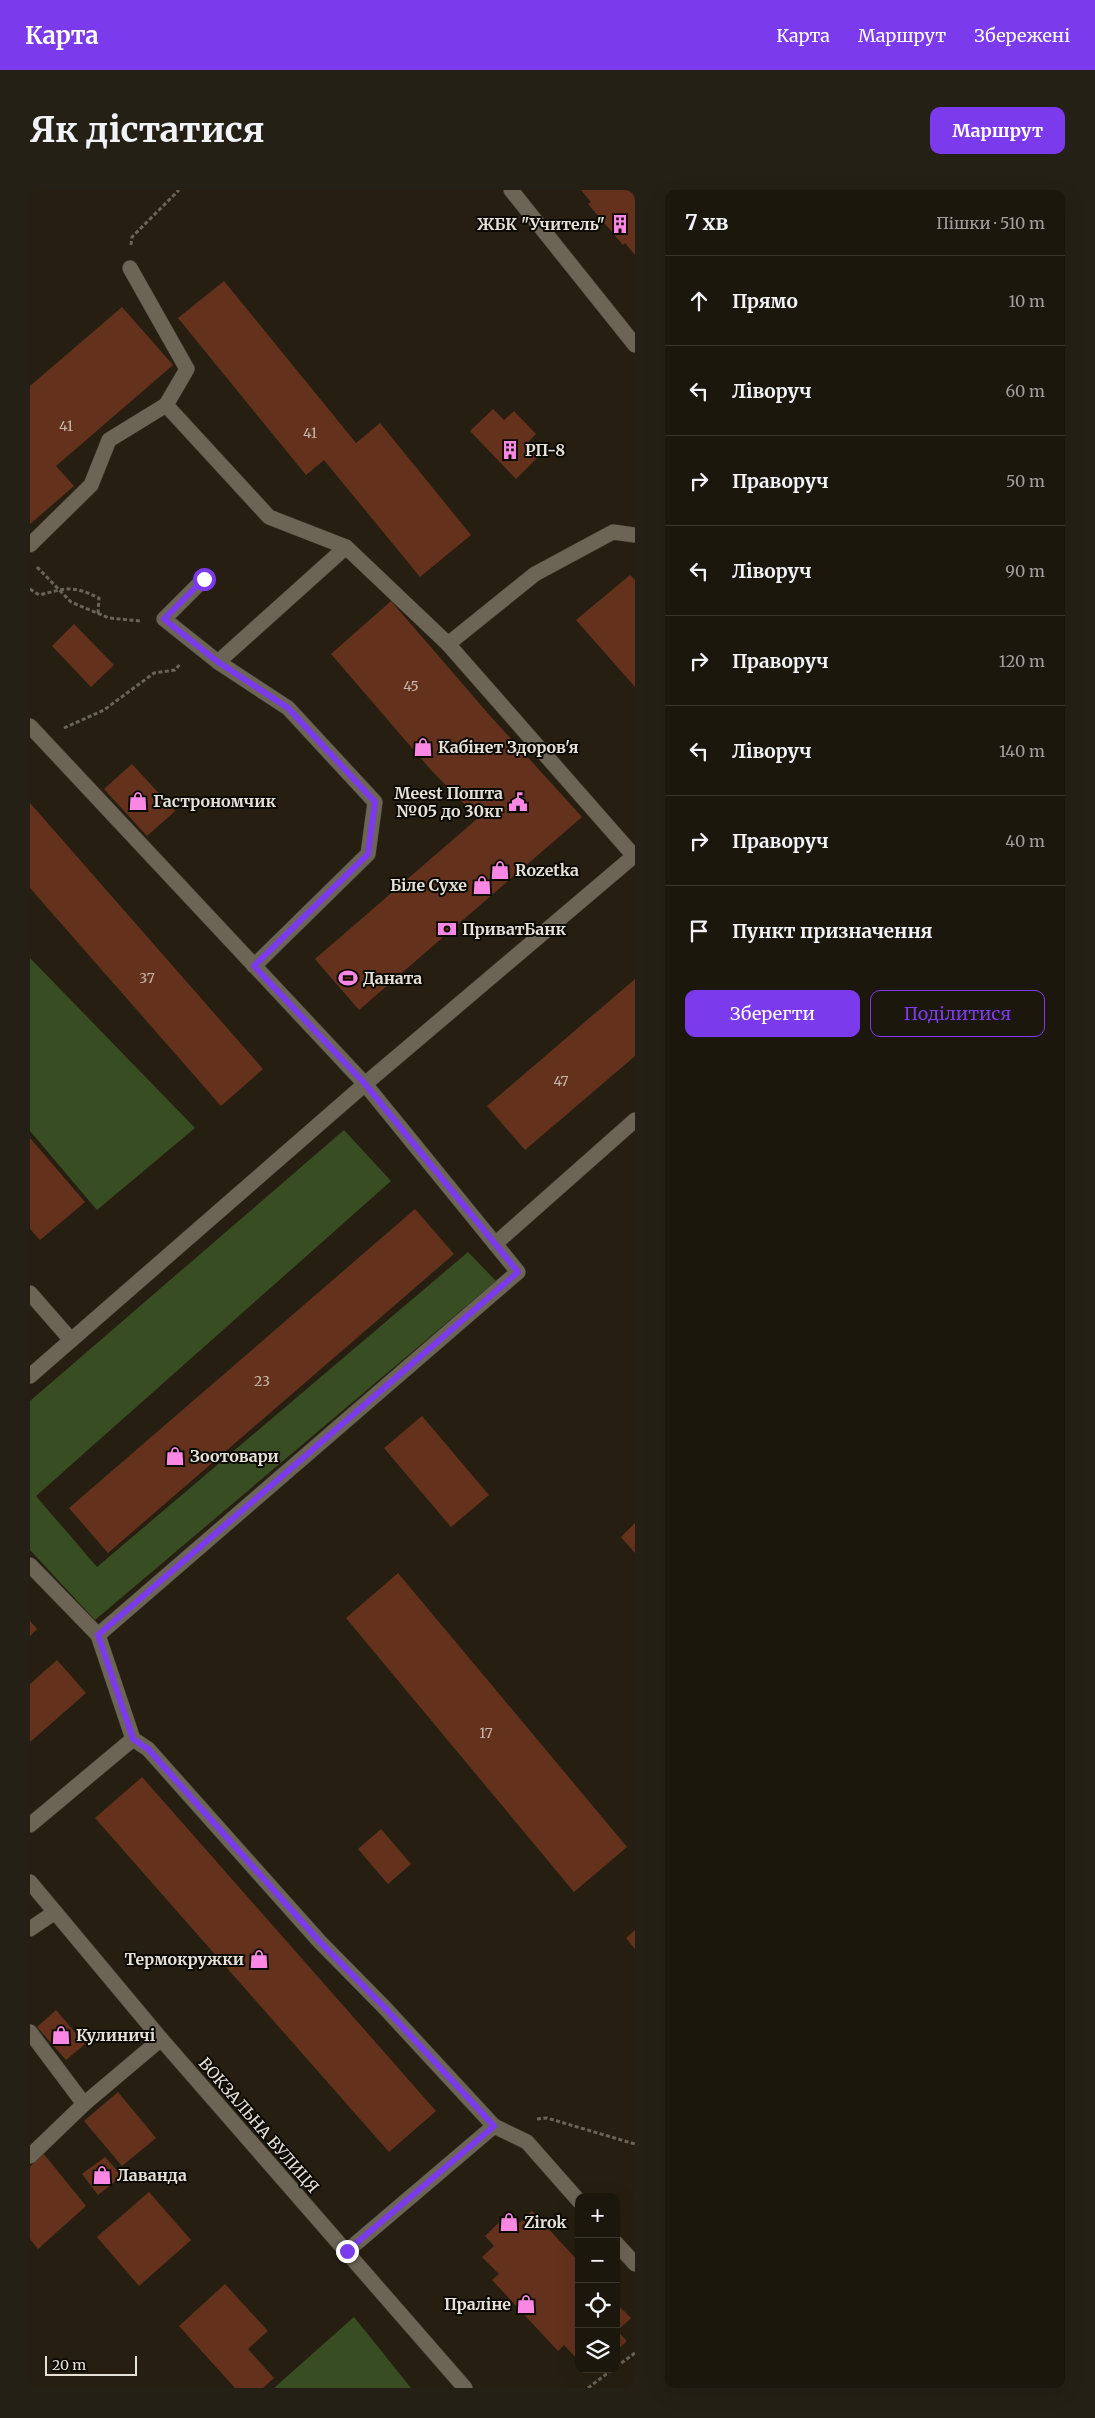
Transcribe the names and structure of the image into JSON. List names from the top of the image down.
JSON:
{
  "streets": {
    "street": ["ВОКЗАЛЬНА ВУЛИЦЯ"]
  },
  "places": {
    "building": ["ЖБК \"Учитель\"", "РП-8"],
    "shop": [
      "Кабінет Здоров'я",
      "Гастрономчик",
      "Rozetka",
      "Біле Сухе",
      "Зоотовари",
      "Термокружки",
      "Кулиничі",
      "Лаванда",
      "Zirok",
      "Праліне"
    ],
    "public building": ["Meest Пошта №05 до 30кг"],
    "bank": ["ПриватБанк"],
    "sports": ["Даната"]
  },
  "house_numbers": [
    "41",
    "41",
    "45",
    "37",
    "47",
    "23",
    "17"
  ],
  "scale_bar": "20 m",
  "page": {
    "header": "Карта",
    "nav": ["Карта", "Маршрут", "Збережені"],
    "buttons": [
      "Маршрут",
      ["Зберегти", "Поділитися"]
    ],
    "title": "Як дістатися",
    "heading": ["7 хв", "Пішки · 510 m"],
    "list": [
      ["Прямо", "10 m"],
      ["Ліворуч", "60 m"],
      ["Праворуч", "50 m"],
      ["Ліворуч", "90 m"],
      ["Праворуч", "120 m"],
      ["Ліворуч", "140 m"],
      ["Праворуч", "40 m"],
      "Пункт призначення"
    ],
    "map_buttons": ["+", "−"],
    "scale": "20 m"
  }
}
